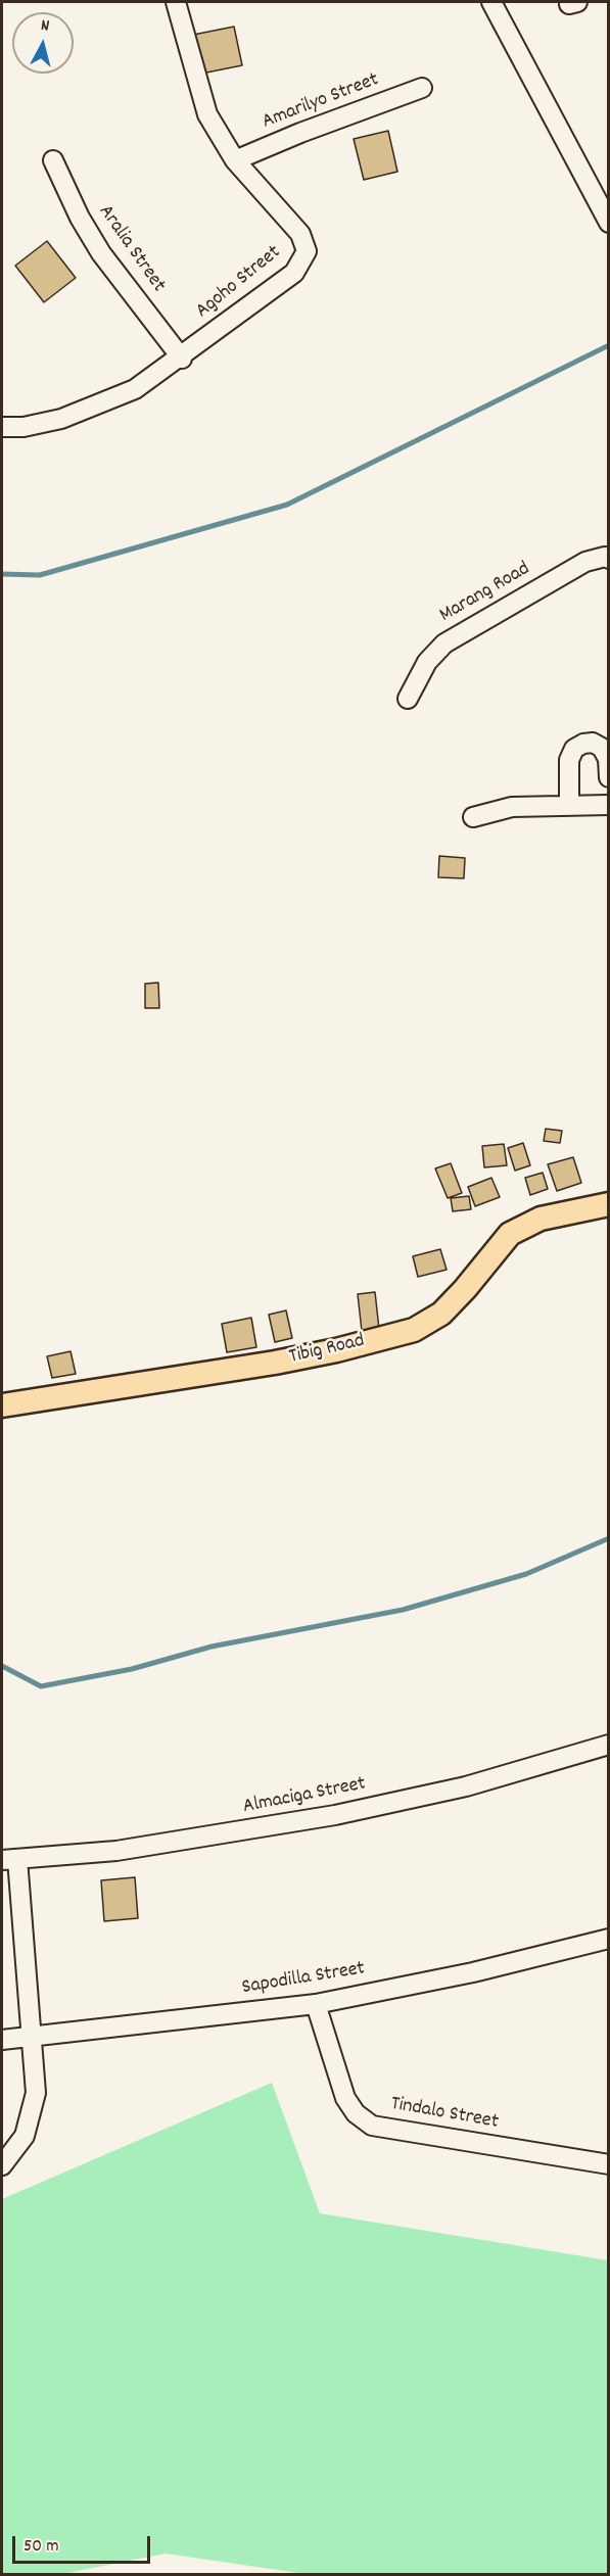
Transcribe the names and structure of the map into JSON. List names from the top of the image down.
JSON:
{
  "streets": {
    "main road": ["Tibig Road"],
    "street": [
      "Amarilyo Street",
      "Aralia Street",
      "Agoho Street",
      "Marang Road",
      "Almaciga Street",
      "Sapodilla Street",
      "Tindalo Street"
    ]
  },
  "crossings": [
    ["Amarilyo Street", "Agoho Street"],
    ["Aralia Street", "Agoho Street"],
    ["Sapodilla Street", "Tindalo Street"]
  ],
  "scale_bar": "50 m",
  "north": "top"
}
